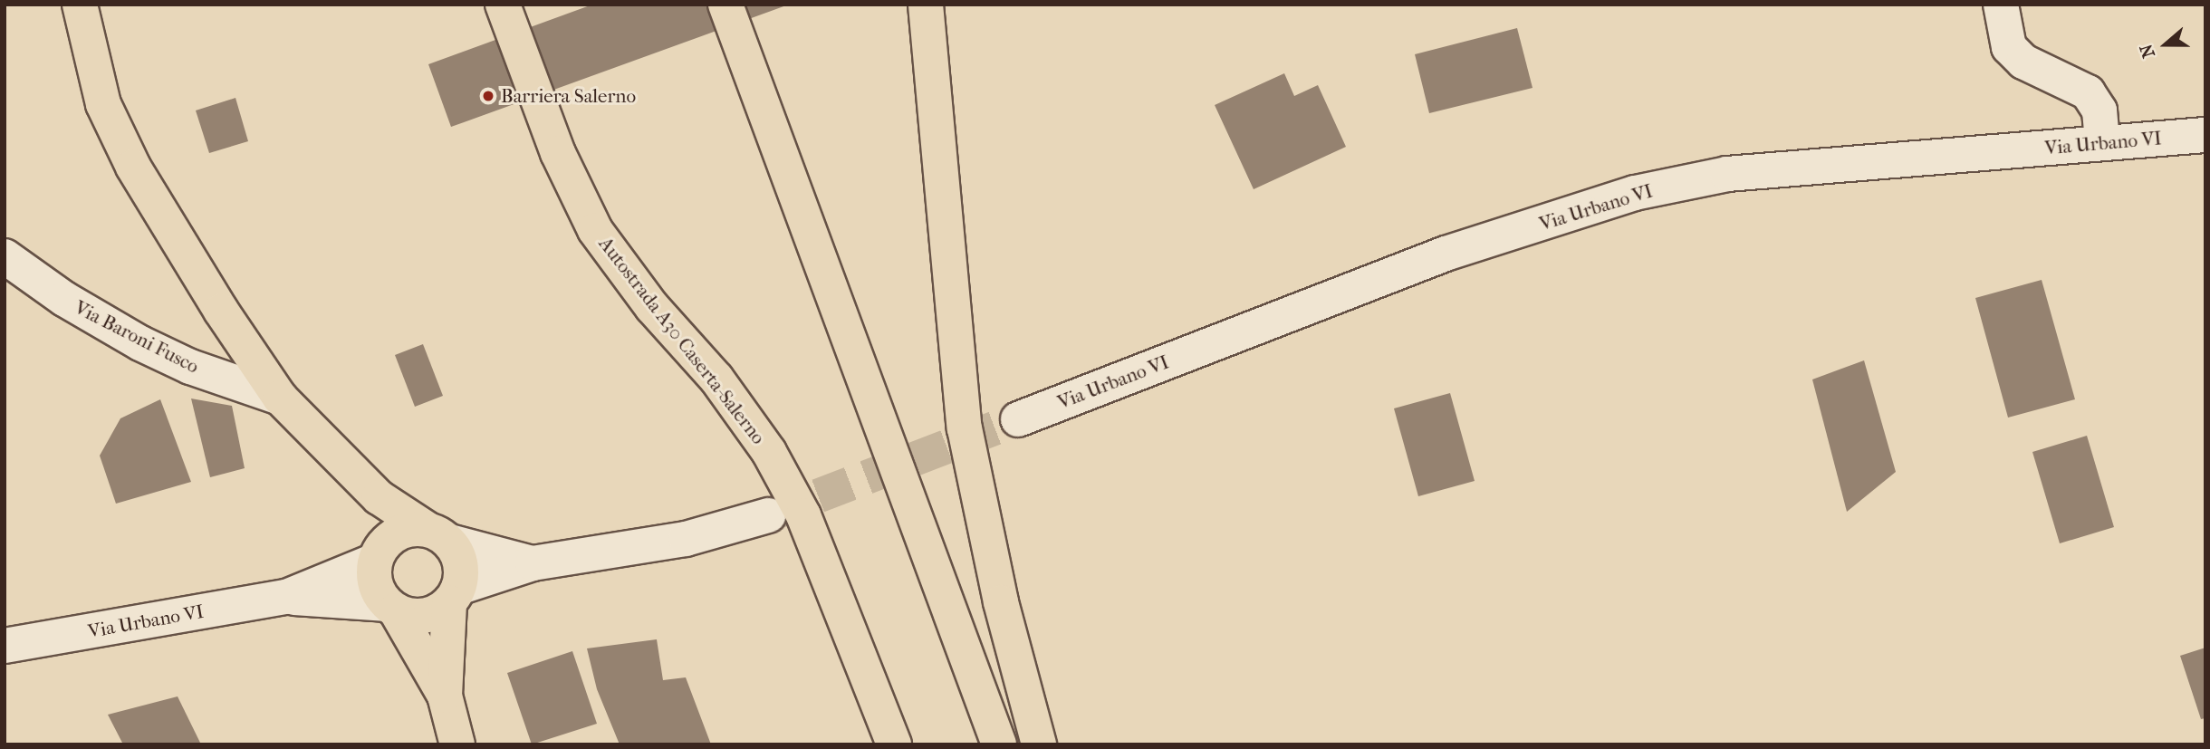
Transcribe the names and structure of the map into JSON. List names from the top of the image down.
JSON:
{
  "streets": {
    "main road": ["Autostrada A30 Caserta-Salerno"],
    "street": ["Via Urbano VI", "Via Baroni Fusco"]
  },
  "places": ["Barriera Salerno"],
  "north": "left"
}
